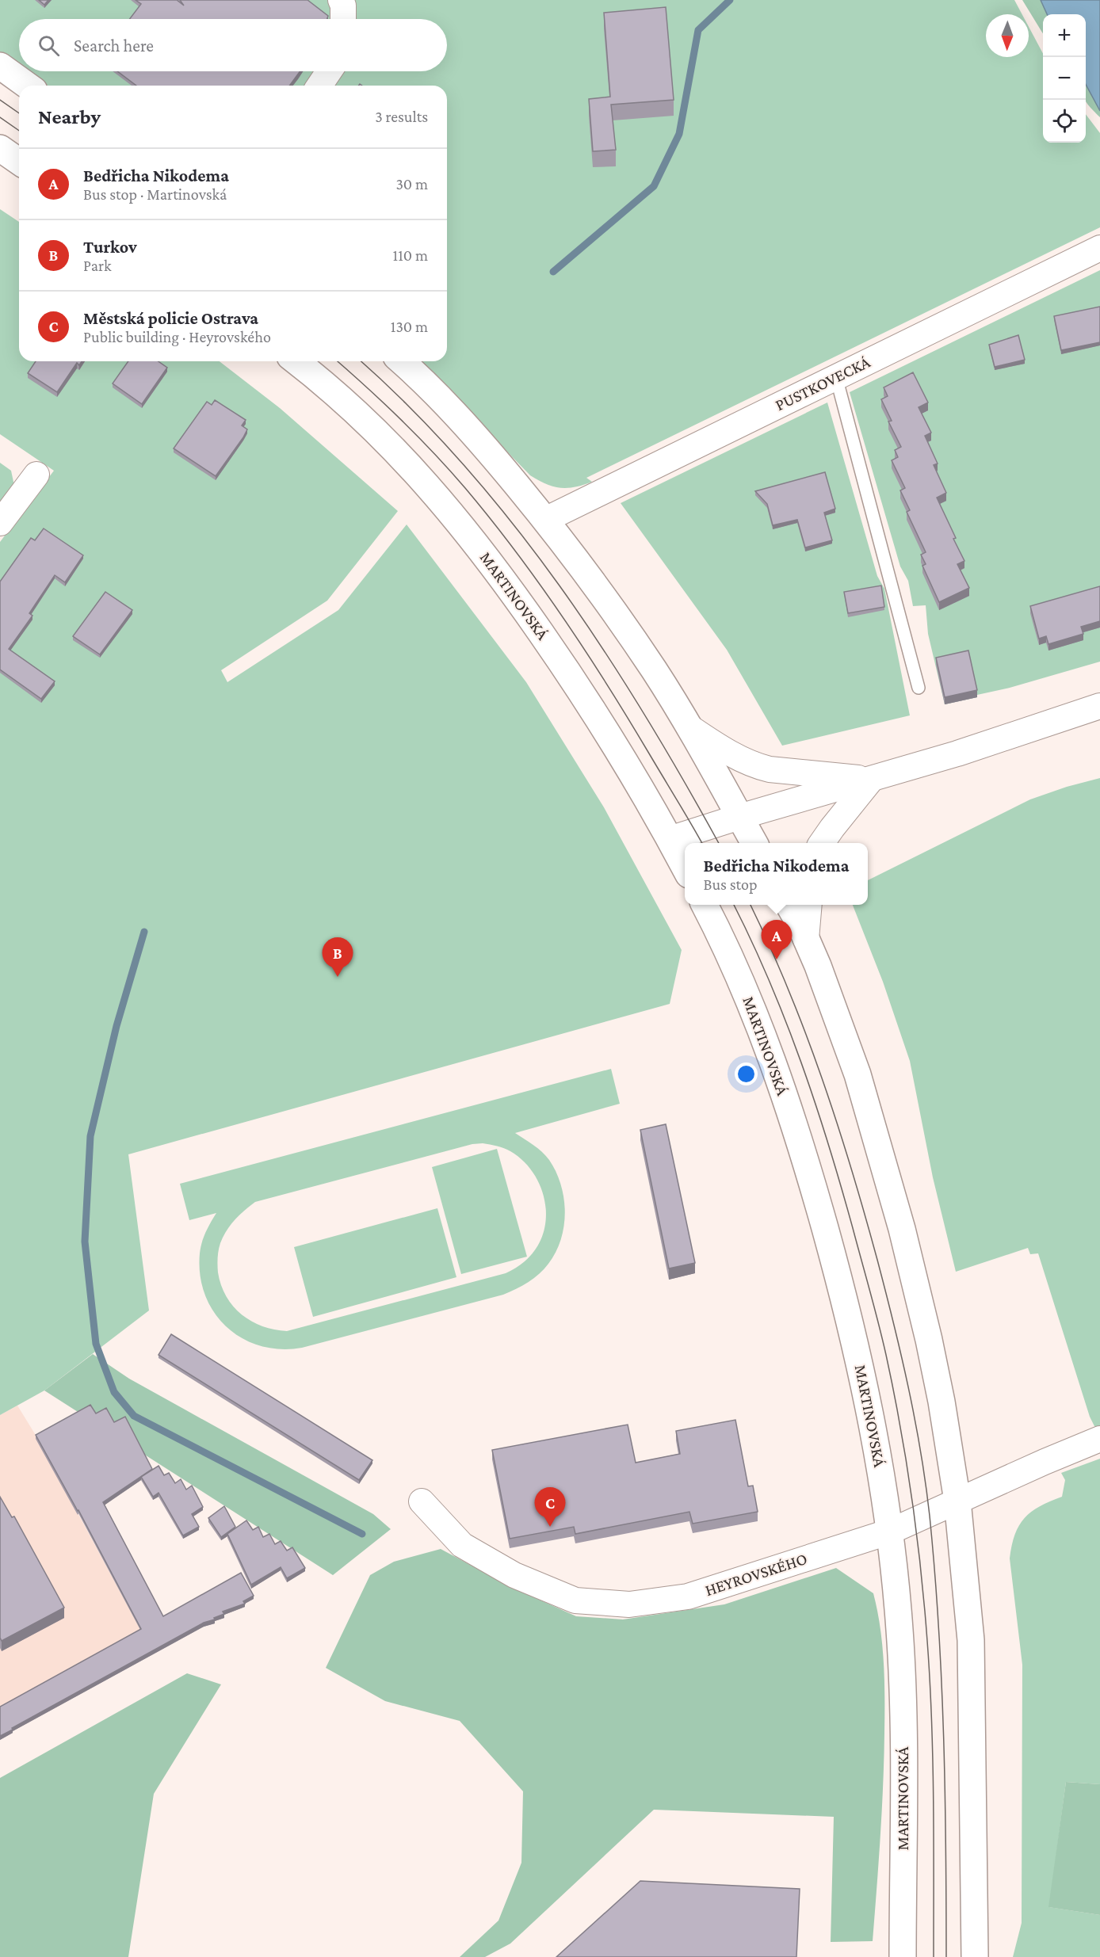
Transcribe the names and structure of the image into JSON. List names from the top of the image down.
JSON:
{
  "streets": {
    "street": ["PUSTKOVECKÁ", "MARTINOVSKÁ", "HEYROVSKÉHO"]
  },
  "crossings": [
    ["MARTINOVSKÁ", "HEYROVSKÉHO"]
  ],
  "north": "bottom",
  "page": {
    "map_buttons": ["+", "−"],
    "search": "Search here",
    "heading": ["Nearby", "3 results"],
    "list": [
      {
        "mark": "A",
        "name": "Bedřicha Nikodema",
        "note": "Bus stop · Martinovská",
        "value": "30 m"
      },
      {
        "mark": "B",
        "name": "Turkov",
        "note": "Park",
        "value": "110 m"
      },
      {
        "mark": "C",
        "name": "Městská policie Ostrava",
        "note": "Public building · Heyrovského",
        "value": "130 m"
      }
    ],
    "popup": ["Bedřicha Nikodema", "Bus stop"],
    "pins": ["A", "B", "C"]
  }
}
